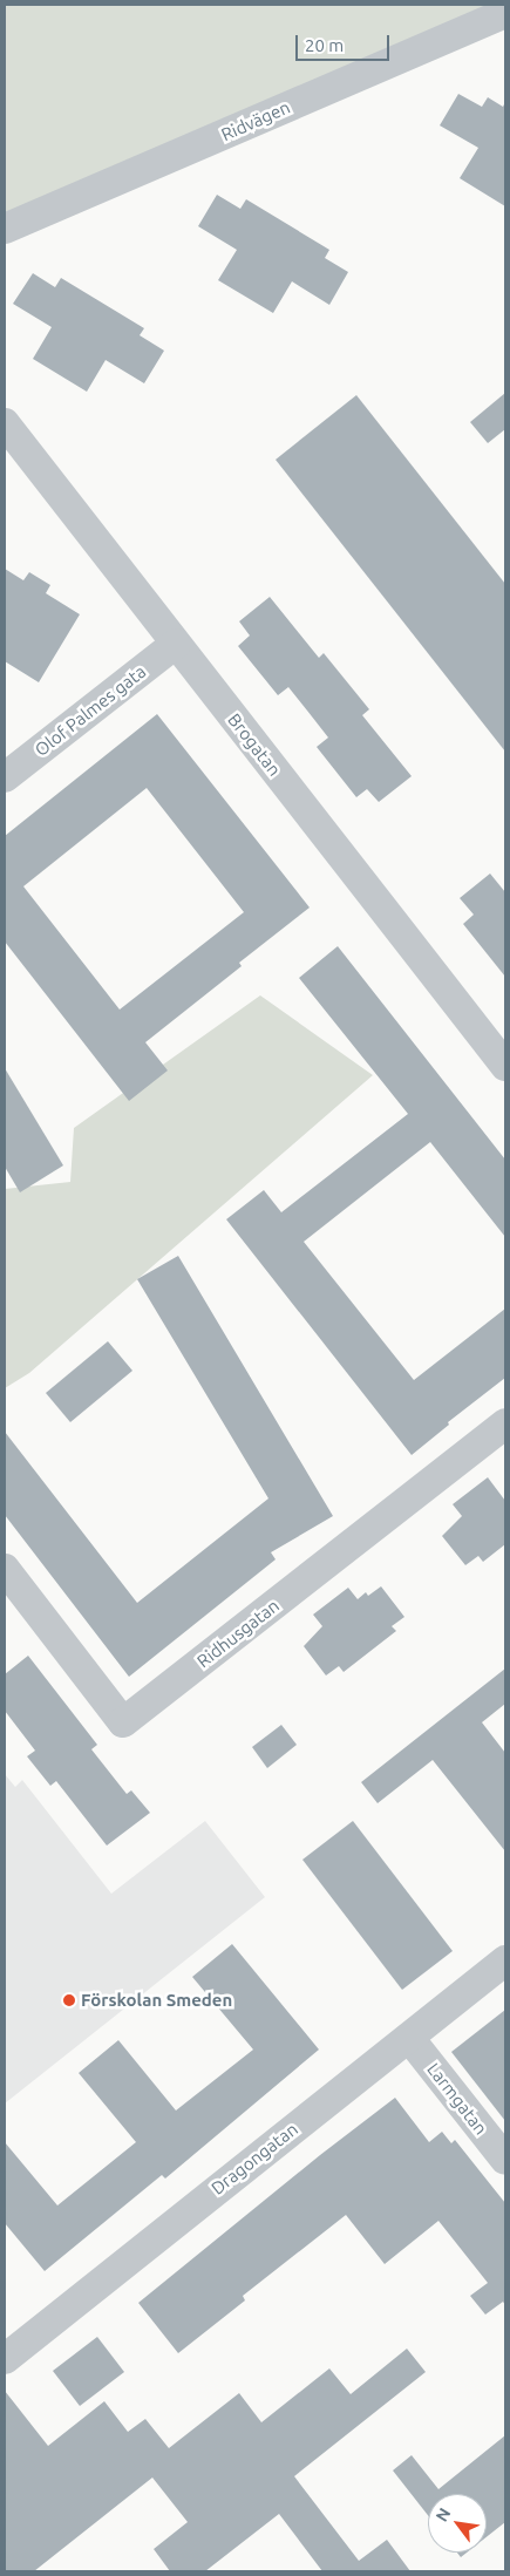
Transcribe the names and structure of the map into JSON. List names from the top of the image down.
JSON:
{
  "streets": {
    "street": [
      "Ridvägen",
      "Olof Palmes gata",
      "Brogatan",
      "Ridhusgatan",
      "Larmgatan",
      "Dragongatan"
    ]
  },
  "crossings": [
    ["Olof Palmes gata", "Brogatan"],
    ["Larmgatan", "Dragongatan"]
  ],
  "places": ["Förskolan Smeden"],
  "scale_bar": "20 m",
  "north": "top left"
}
